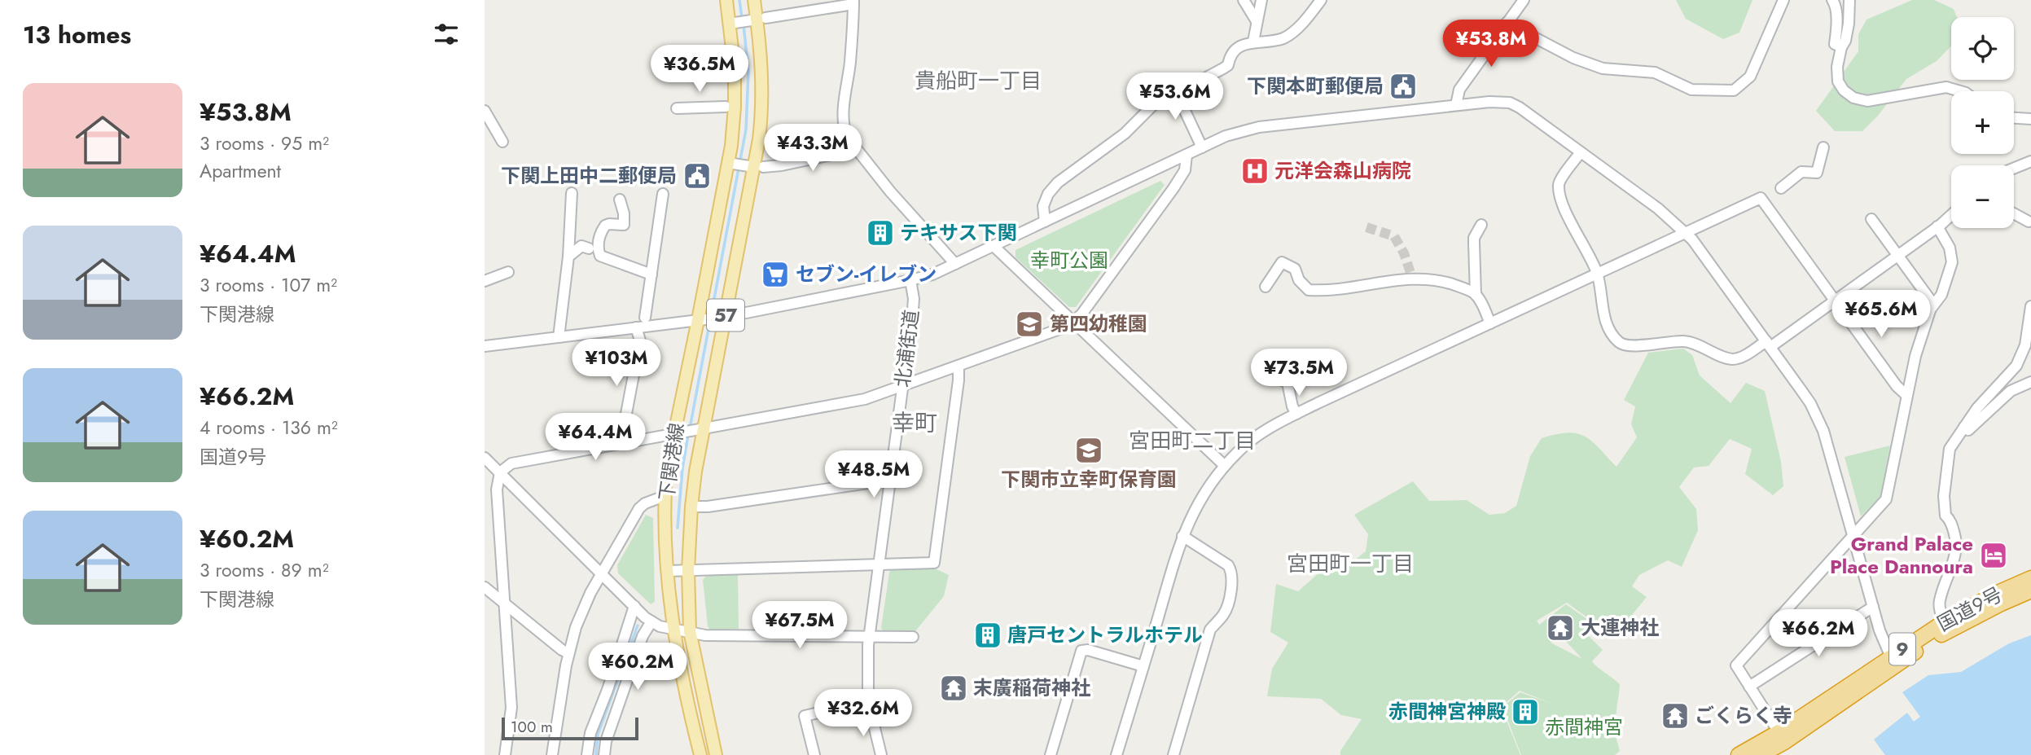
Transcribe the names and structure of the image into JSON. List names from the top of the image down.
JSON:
{
  "streets": {
    "highway": ["国道9号", "9"],
    "main road": ["57", "下関港線"],
    "street": ["北浦街道"]
  },
  "districts": [
    "貴船町一丁目",
    "幸町",
    "宮田町二丁目",
    "宮田町一丁目"
  ],
  "parks": ["幸町公園", "赤間神宮"],
  "places": {
    "public building": ["下関本町郵便局", "下関上田中二郵便局"],
    "hospital": ["元洋会森山病院"],
    "building": ["テキサス下関", "唐戸セントラルホテル", "赤間神宮神殿"],
    "supermarket": ["セブン-イレブン"],
    "school or university": ["第四幼稚園", "下関市立幸町保育園"],
    "hotel": ["Grand Palace Place Dannoura"],
    "temple": ["大連神社", "末廣稲荷神社", "ごくらく寺"]
  },
  "scale_bar": "100 m",
  "page": {
    "heading": "13 homes",
    "map_buttons": ["+", "−"],
    "price": [
      "¥53.8M",
      "¥36.5M",
      "¥53.6M",
      "¥43.3M",
      "¥65.6M",
      "¥103M",
      "¥73.5M",
      "¥64.4M",
      "¥48.5M",
      "¥67.5M",
      "¥66.2M",
      "¥60.2M",
      "¥32.6M"
    ],
    "list": [
      {
        "name": "¥53.8M",
        "note": "3 rooms · 95 m² · Apartment"
      },
      {
        "name": "¥64.4M",
        "note": "3 rooms · 107 m² · 下関港線"
      },
      {
        "name": "¥66.2M",
        "note": "4 rooms · 136 m² · 国道9号"
      },
      {
        "name": "¥60.2M",
        "note": "3 rooms · 89 m² · 下関港線"
      }
    ],
    "scale": "100 m"
  }
}
